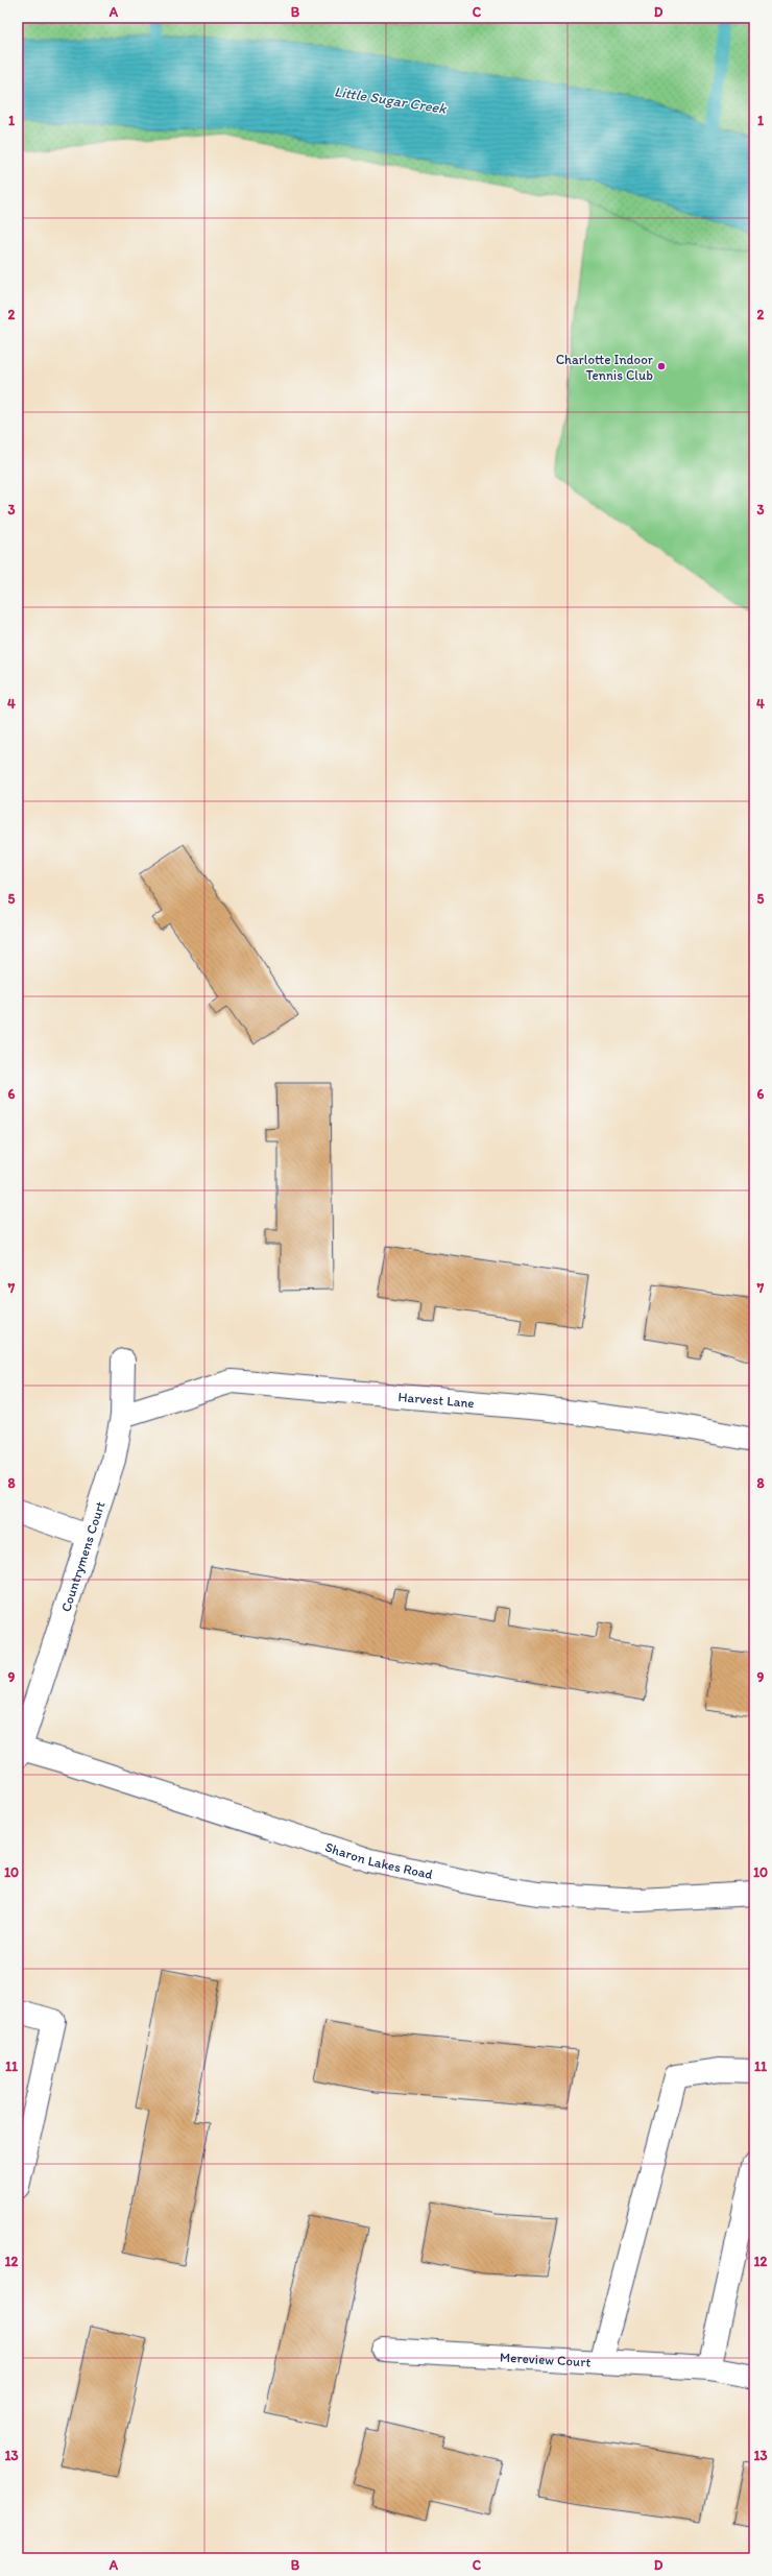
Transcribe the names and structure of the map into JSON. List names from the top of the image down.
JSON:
{
  "streets": {
    "street": [
      "Harvest Lane",
      "Countrymens Court",
      "Sharon Lakes Road",
      "Mereview Court"
    ]
  },
  "crossings": [
    ["Harvest Lane", "Countrymens Court"],
    ["Countrymens Court", "Sharon Lakes Road"]
  ],
  "water": ["Little Sugar Creek"],
  "places": ["Charlotte Indoor Tennis Club"],
  "grid": {
    "columns": [
      "A",
      "B",
      "C",
      "D"
    ],
    "rows": [
      "1",
      "2",
      "3",
      "4",
      "5",
      "6",
      "7",
      "8",
      "9",
      "10",
      "11",
      "12",
      "13"
    ]
  }
}
